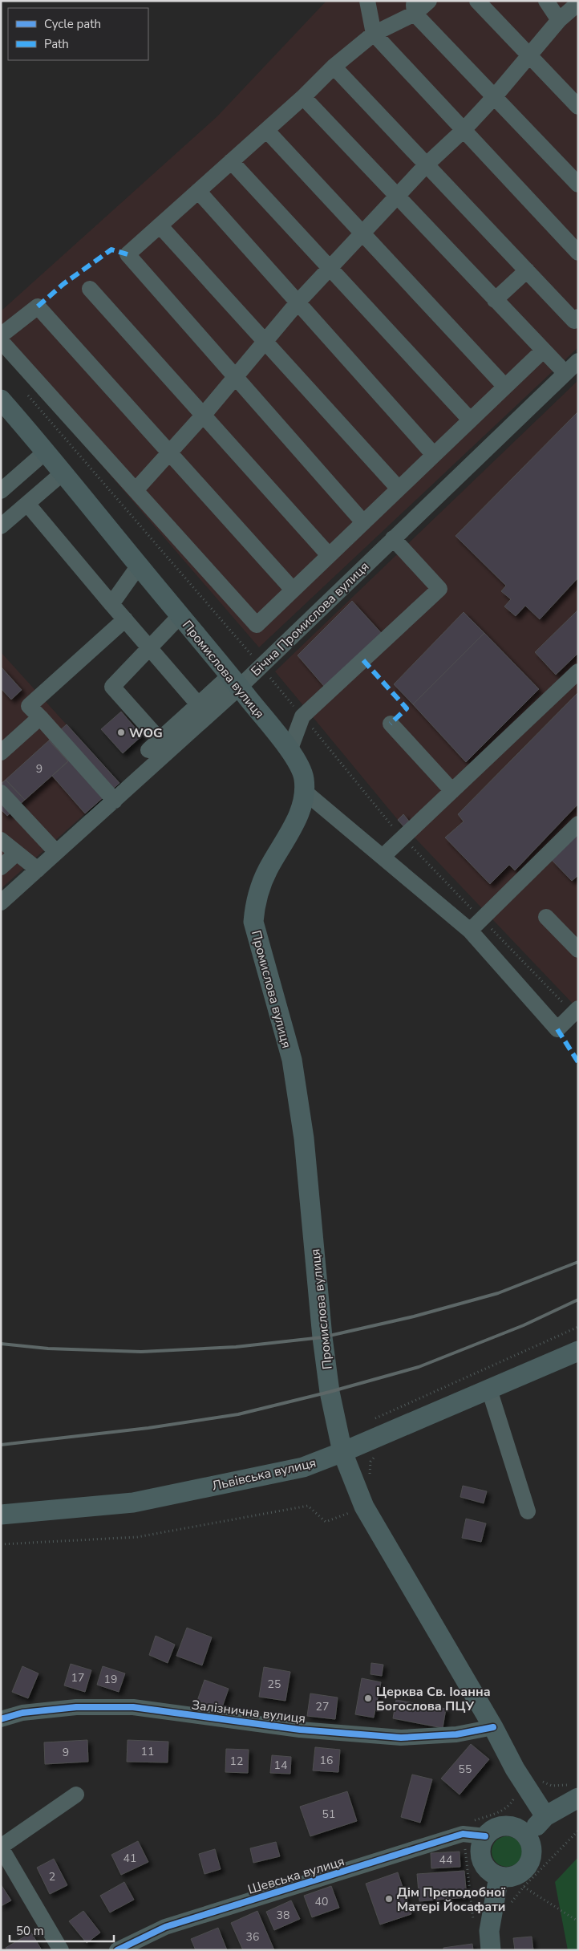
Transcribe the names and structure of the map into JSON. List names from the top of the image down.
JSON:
{
  "streets": {
    "main road": ["Промислова вулиця", "Львівська вулиця"],
    "street": ["Бічна Промислова вулиця", "Залізнична вулиця", "Шевська вулиця"]
  },
  "crossings": [
    ["Бічна Промислова вулиця", "Промислова вулиця"],
    ["Промислова вулиця", "Львівська вулиця"],
    ["Промислова вулиця", "Залізнична вулиця"]
  ],
  "places": ["WOG", "Церква Св. Іоанна Богослова ПЦУ", "Дім Преподобної Матері Йосафати"],
  "house_numbers": [
    "9",
    "17",
    "19",
    "25",
    "27",
    "11",
    "9",
    "16",
    "12",
    "14",
    "55",
    "51",
    "41",
    "44",
    "2",
    "40",
    "38",
    "36"
  ],
  "legend": ["Cycle path", "Path"],
  "scale_bar": "50 m"
}
